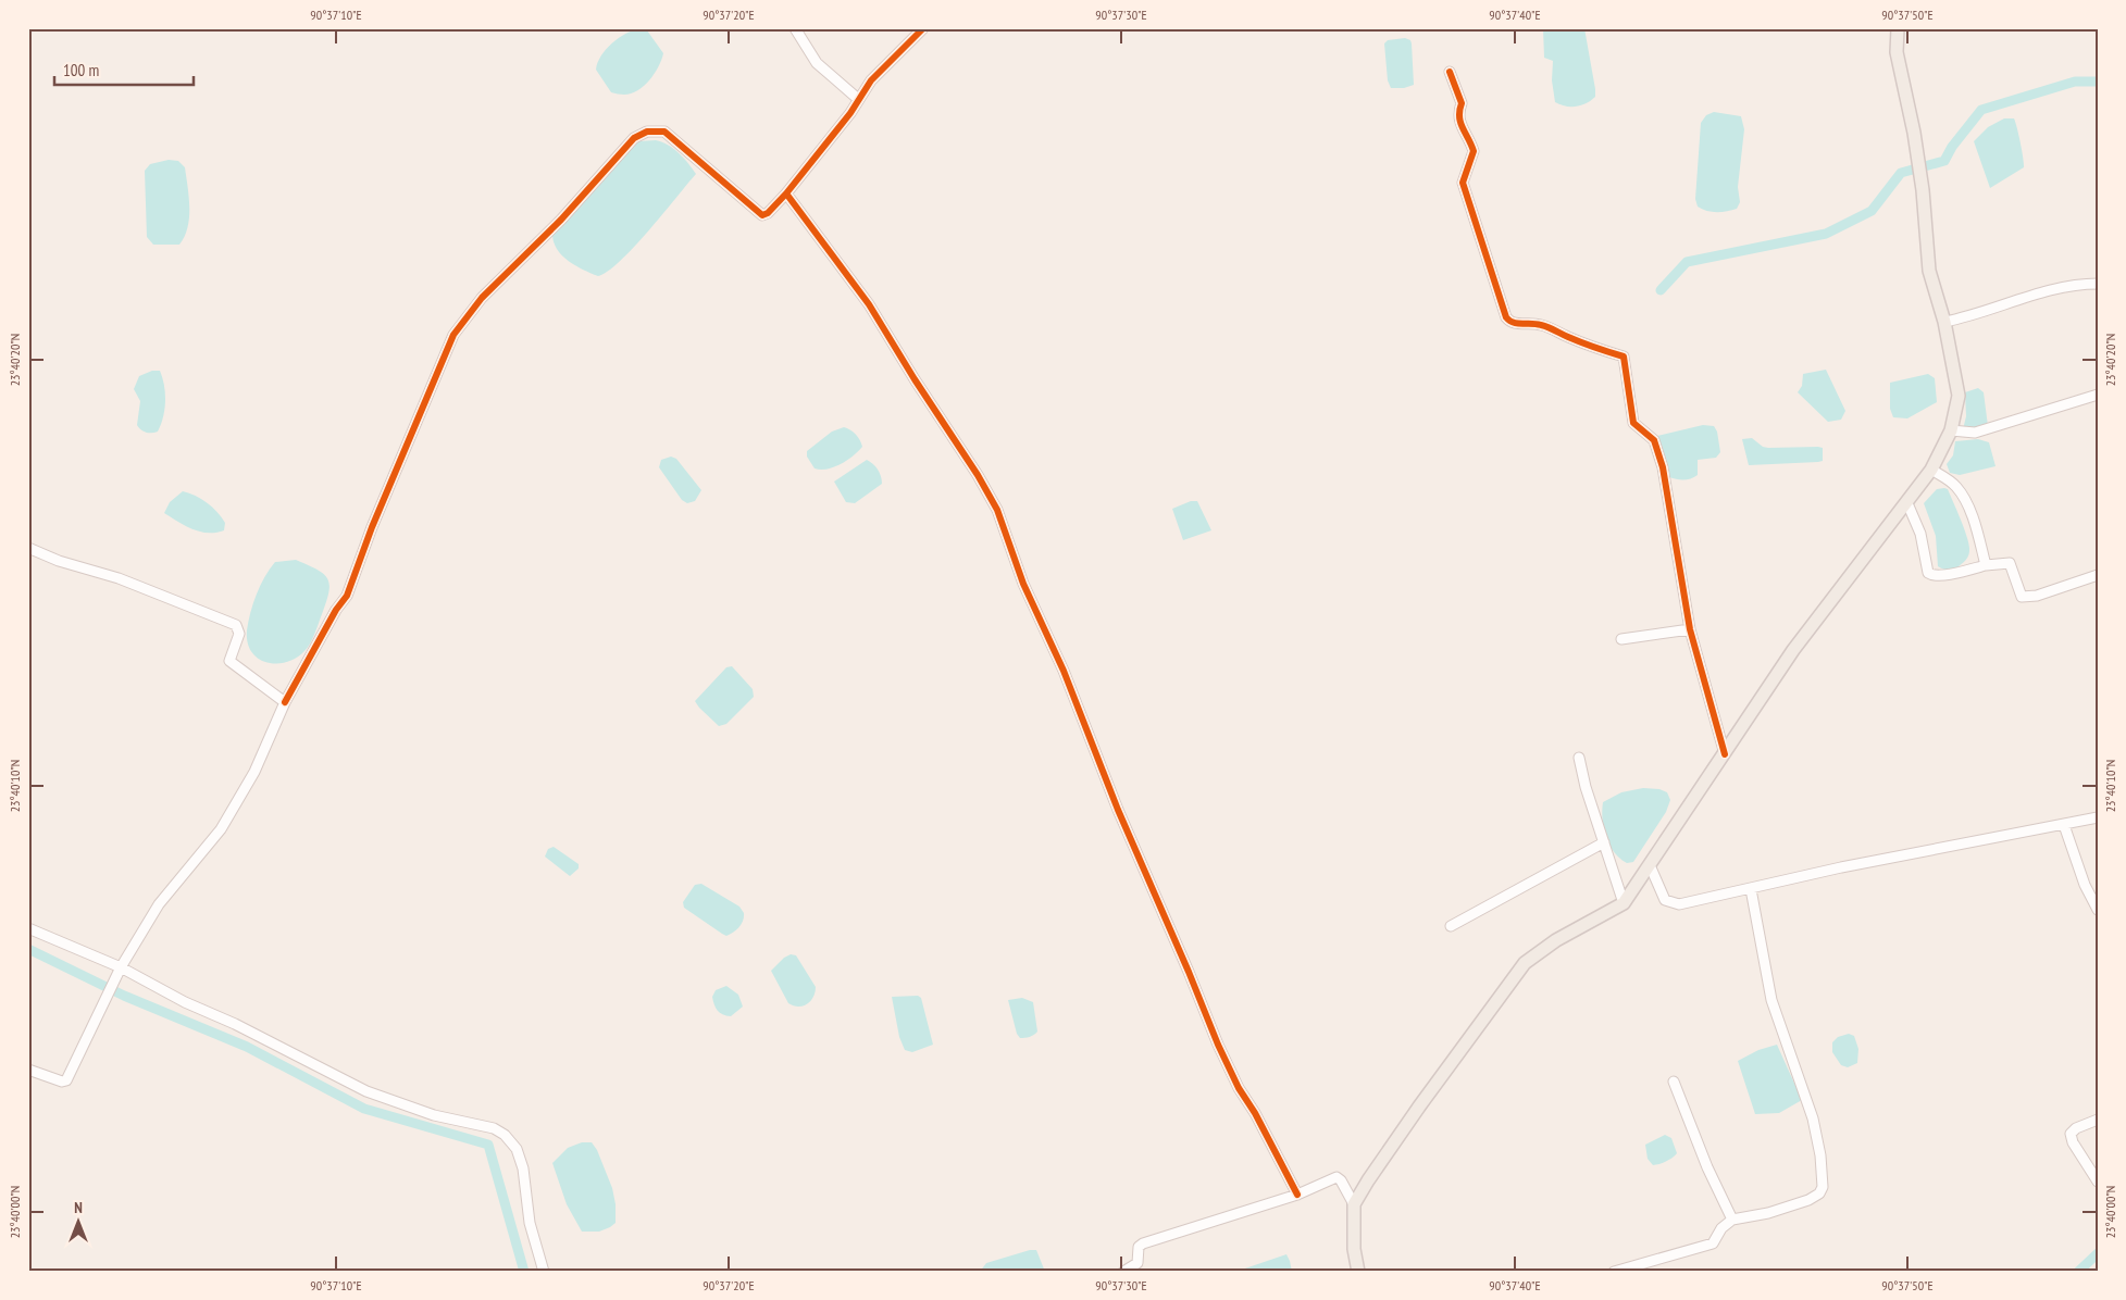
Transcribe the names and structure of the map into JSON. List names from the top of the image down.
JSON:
{
  "scale_bar": "100 m",
  "north": "top",
  "coordinates": [
    "90°37'10\"E",
    "90°37'20\"E",
    "90°37'30\"E",
    "90°37'40\"E",
    "90°37'50\"E",
    "23°40'20\"N",
    "23°40'10\"N",
    "23°40'00\"N"
  ]
}
